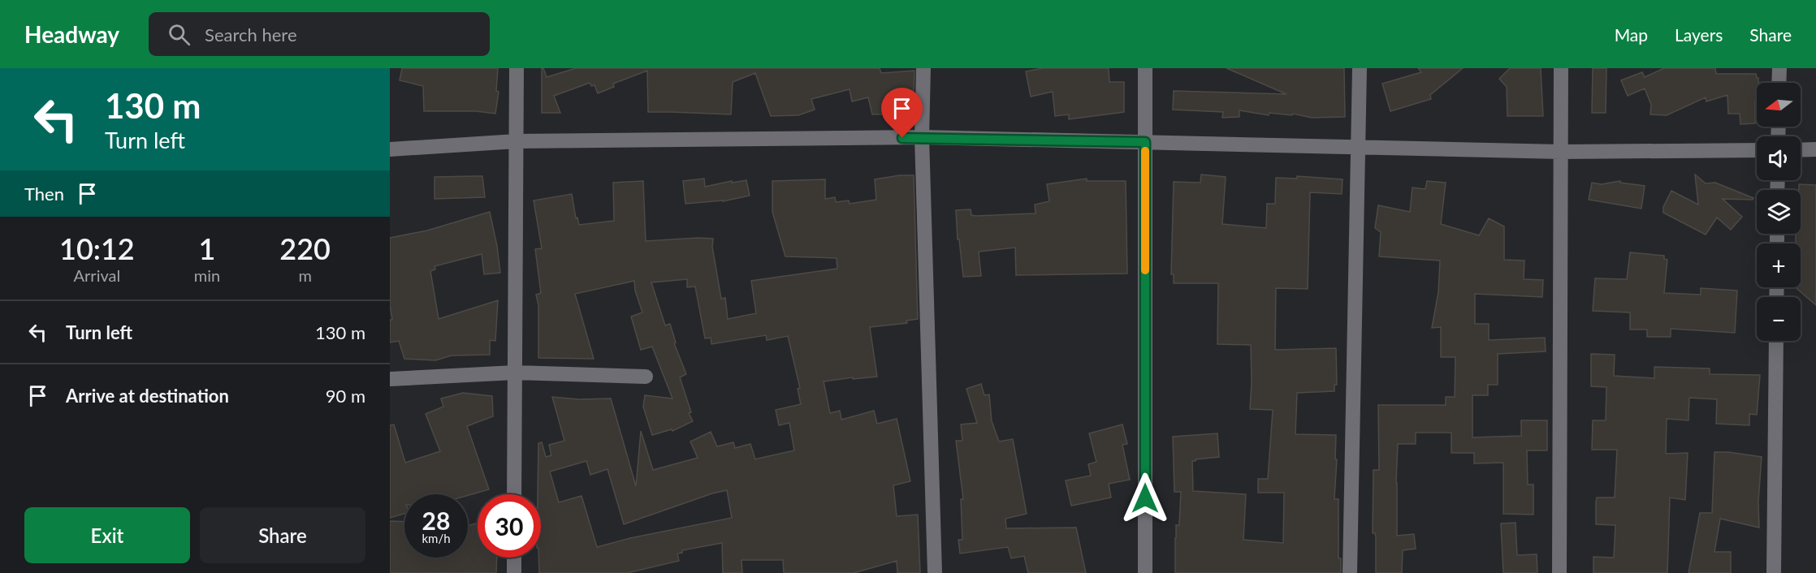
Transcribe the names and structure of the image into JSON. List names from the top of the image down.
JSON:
{
  "north": "left",
  "page": {
    "header": "Headway",
    "search": "Search here",
    "nav": ["Map", "Layers", "Share"],
    "turn": ["130 m", "Turn left"],
    "map_buttons": ["+", "−"],
    "then": "Then",
    "eta": [
      "10:12",
      "Arrival",
      "1",
      "min",
      "220",
      "m"
    ],
    "list": [
      {
        "name": "Turn left",
        "value": "130 m"
      },
      {
        "name": "Arrive at destination",
        "value": "90 m"
      }
    ],
    "speed": "28 km/h",
    "limit": "30",
    "buttons": ["Exit", "Share"]
  }
}
